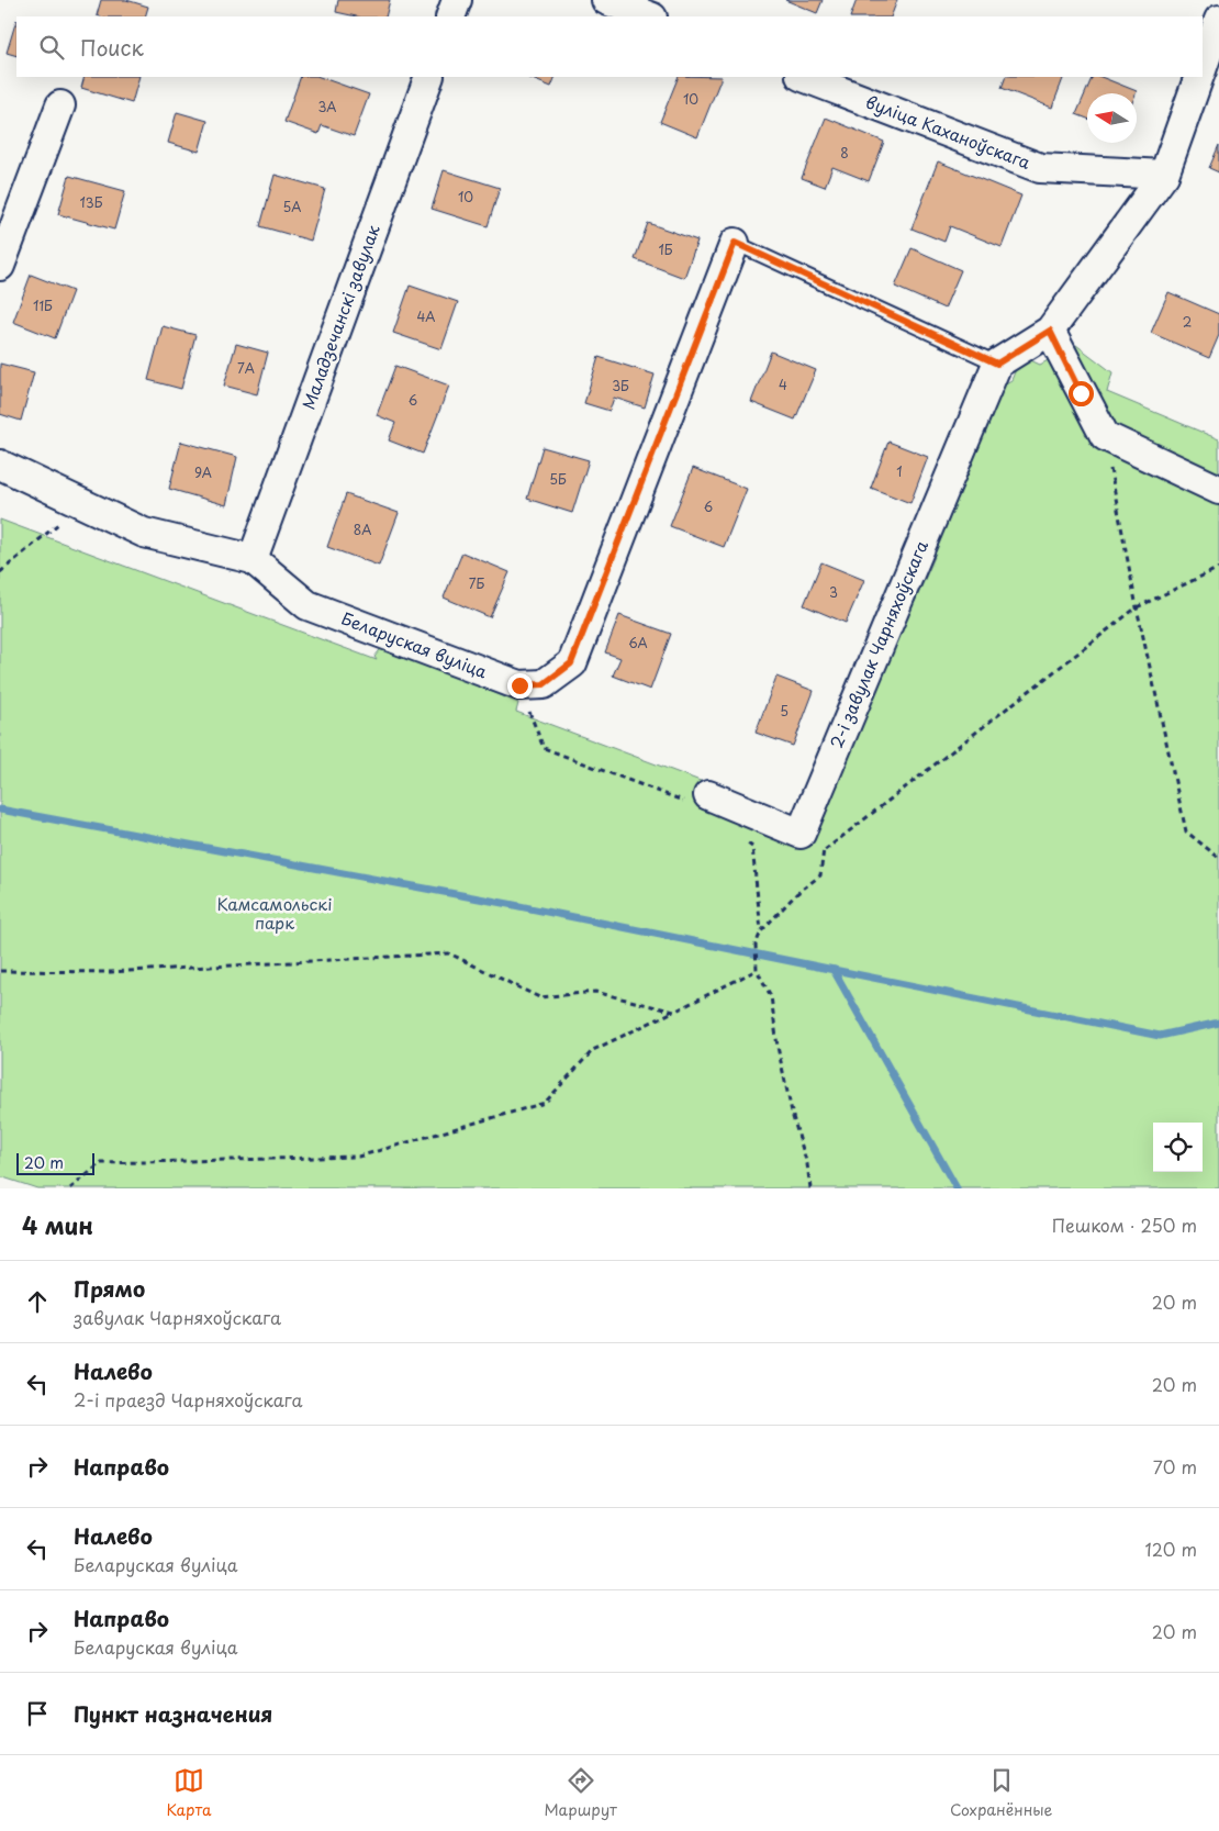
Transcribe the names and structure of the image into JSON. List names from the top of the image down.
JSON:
{
  "streets": {
    "street": [
      "вуліца Каханоўскага",
      "Маладзечанскі завулак",
      "2-і завулак Чарняхоўскага",
      "Беларуская вуліца"
    ]
  },
  "crossings": [
    ["Маладзечанскі завулак", "Беларуская вуліца"]
  ],
  "parks": ["Камсамольскі парк"],
  "house_numbers": [
    "10",
    "3А",
    "8",
    "10",
    "13Б",
    "5А",
    "1Б",
    "11Б",
    "4А",
    "2",
    "7А",
    "4",
    "3Б",
    "6",
    "1",
    "9А",
    "5Б",
    "6",
    "8А",
    "7Б",
    "3",
    "6А",
    "5"
  ],
  "scale_bar": "20 m",
  "north": "left",
  "page": {
    "search": "Поиск",
    "scale": "20 m",
    "heading": ["4 мин", "Пешком · 250 m"],
    "list": [
      ["Прямо", "завулак Чарняхоўскага", "20 m"],
      ["Налево", "2-і праезд Чарняхоўскага", "20 m"],
      ["Направо", "70 m"],
      ["Налево", "Беларуская вуліца", "120 m"],
      ["Направо", "Беларуская вуліца", "20 m"],
      "Пункт назначения"
    ],
    "nav": ["Карта", "Маршрут", "Сохранённые"]
  }
}
